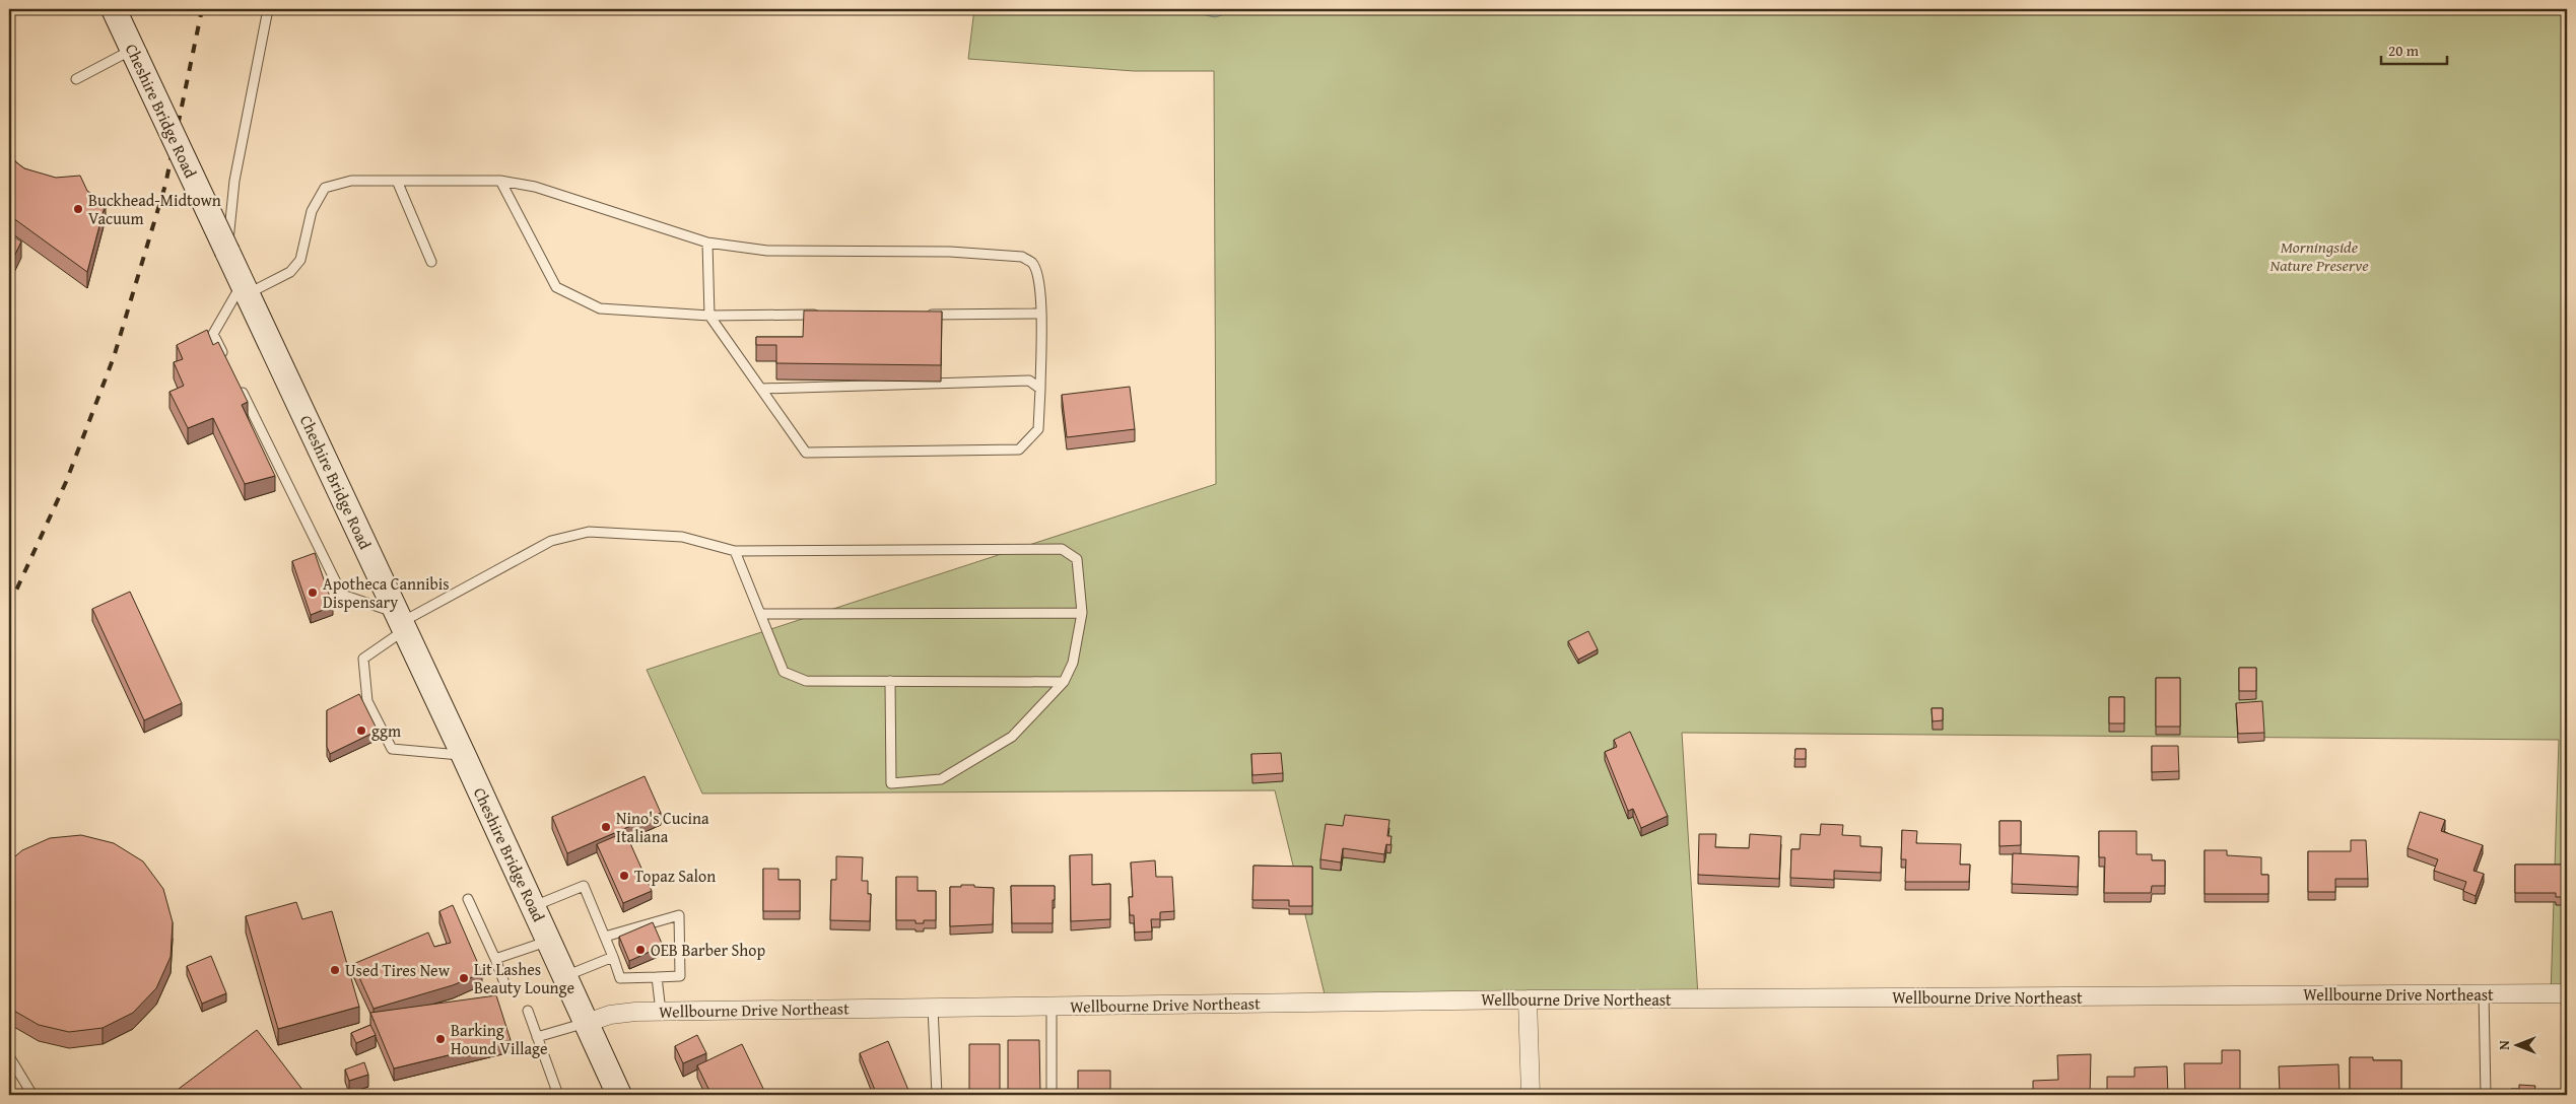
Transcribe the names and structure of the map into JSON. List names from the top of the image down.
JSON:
{
  "streets": {
    "main road": ["Cheshire Bridge Road"],
    "street": ["Wellbourne Drive Northeast"]
  },
  "crossings": [
    ["Cheshire Bridge Road", "Wellbourne Drive Northeast"]
  ],
  "parks": ["Morningside Nature Preserve"],
  "places": [
    "Buckhead-Midtown Vacuum",
    "Apotheca Cannibis Dispensary",
    "ggm",
    "Nino's Cucina Italiana",
    "Topaz Salon",
    "OEB Barber Shop",
    "Used Tires New",
    "Lit Lashes Beauty Lounge",
    "Barking Hound Village"
  ],
  "scale_bar": "20 m",
  "north": "left"
}
